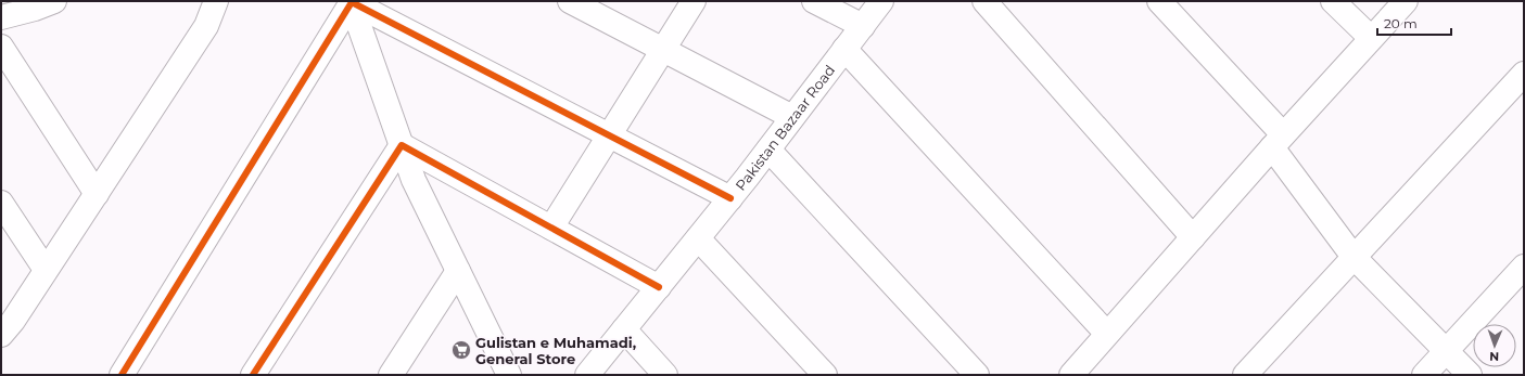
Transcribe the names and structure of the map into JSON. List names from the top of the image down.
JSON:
{
  "streets": {
    "street": ["Pakistan Bazaar Road"]
  },
  "places": {
    "supermarket": ["Gulistan e Muhamadi, General Store"]
  },
  "scale_bar": "20 m",
  "north": "bottom"
}
